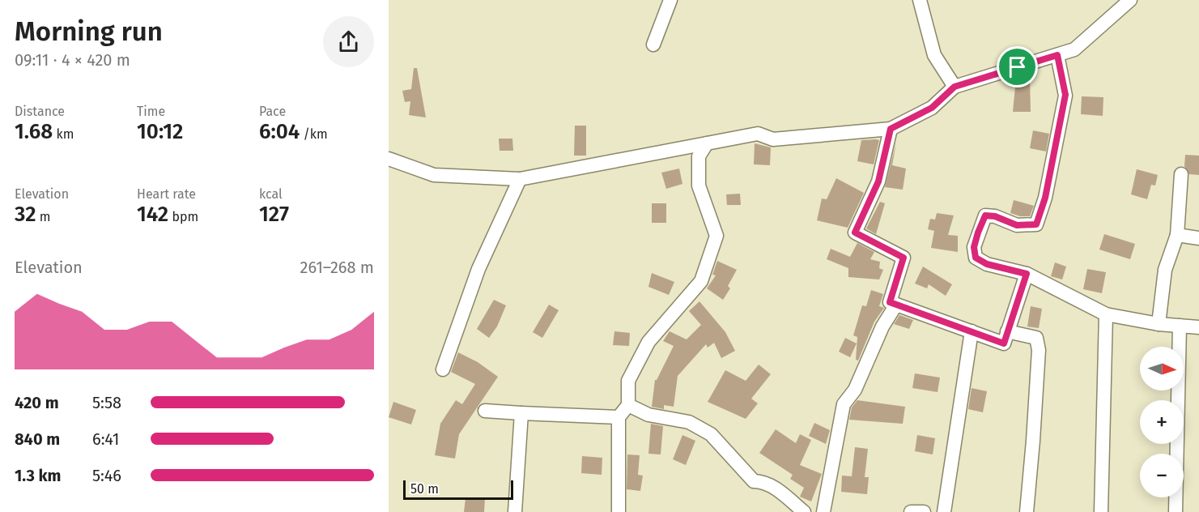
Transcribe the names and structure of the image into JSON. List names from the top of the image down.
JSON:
{
  "scale_bar": "50 m",
  "north": "right",
  "page": {
    "heading": ["Morning run", "09:11 · 4 × 420 m"],
    "stats": [
      ["Distance", "1.68 km"],
      ["Time", "10:12"],
      ["Pace", "6:04 /km"],
      ["Elevation", "32 m"],
      ["Heart rate", "142 bpm"],
      ["kcal", "127"]
    ],
    "chart": ["Elevation", "261–268 m"],
    "map_buttons": ["+", "−"],
    "list": [
      {
        "name": "420 m",
        "note": "5:58"
      },
      {
        "name": "840 m",
        "note": "6:41"
      },
      {
        "name": "1.3 km",
        "note": "5:46"
      }
    ],
    "scale": "50 m"
  }
}
